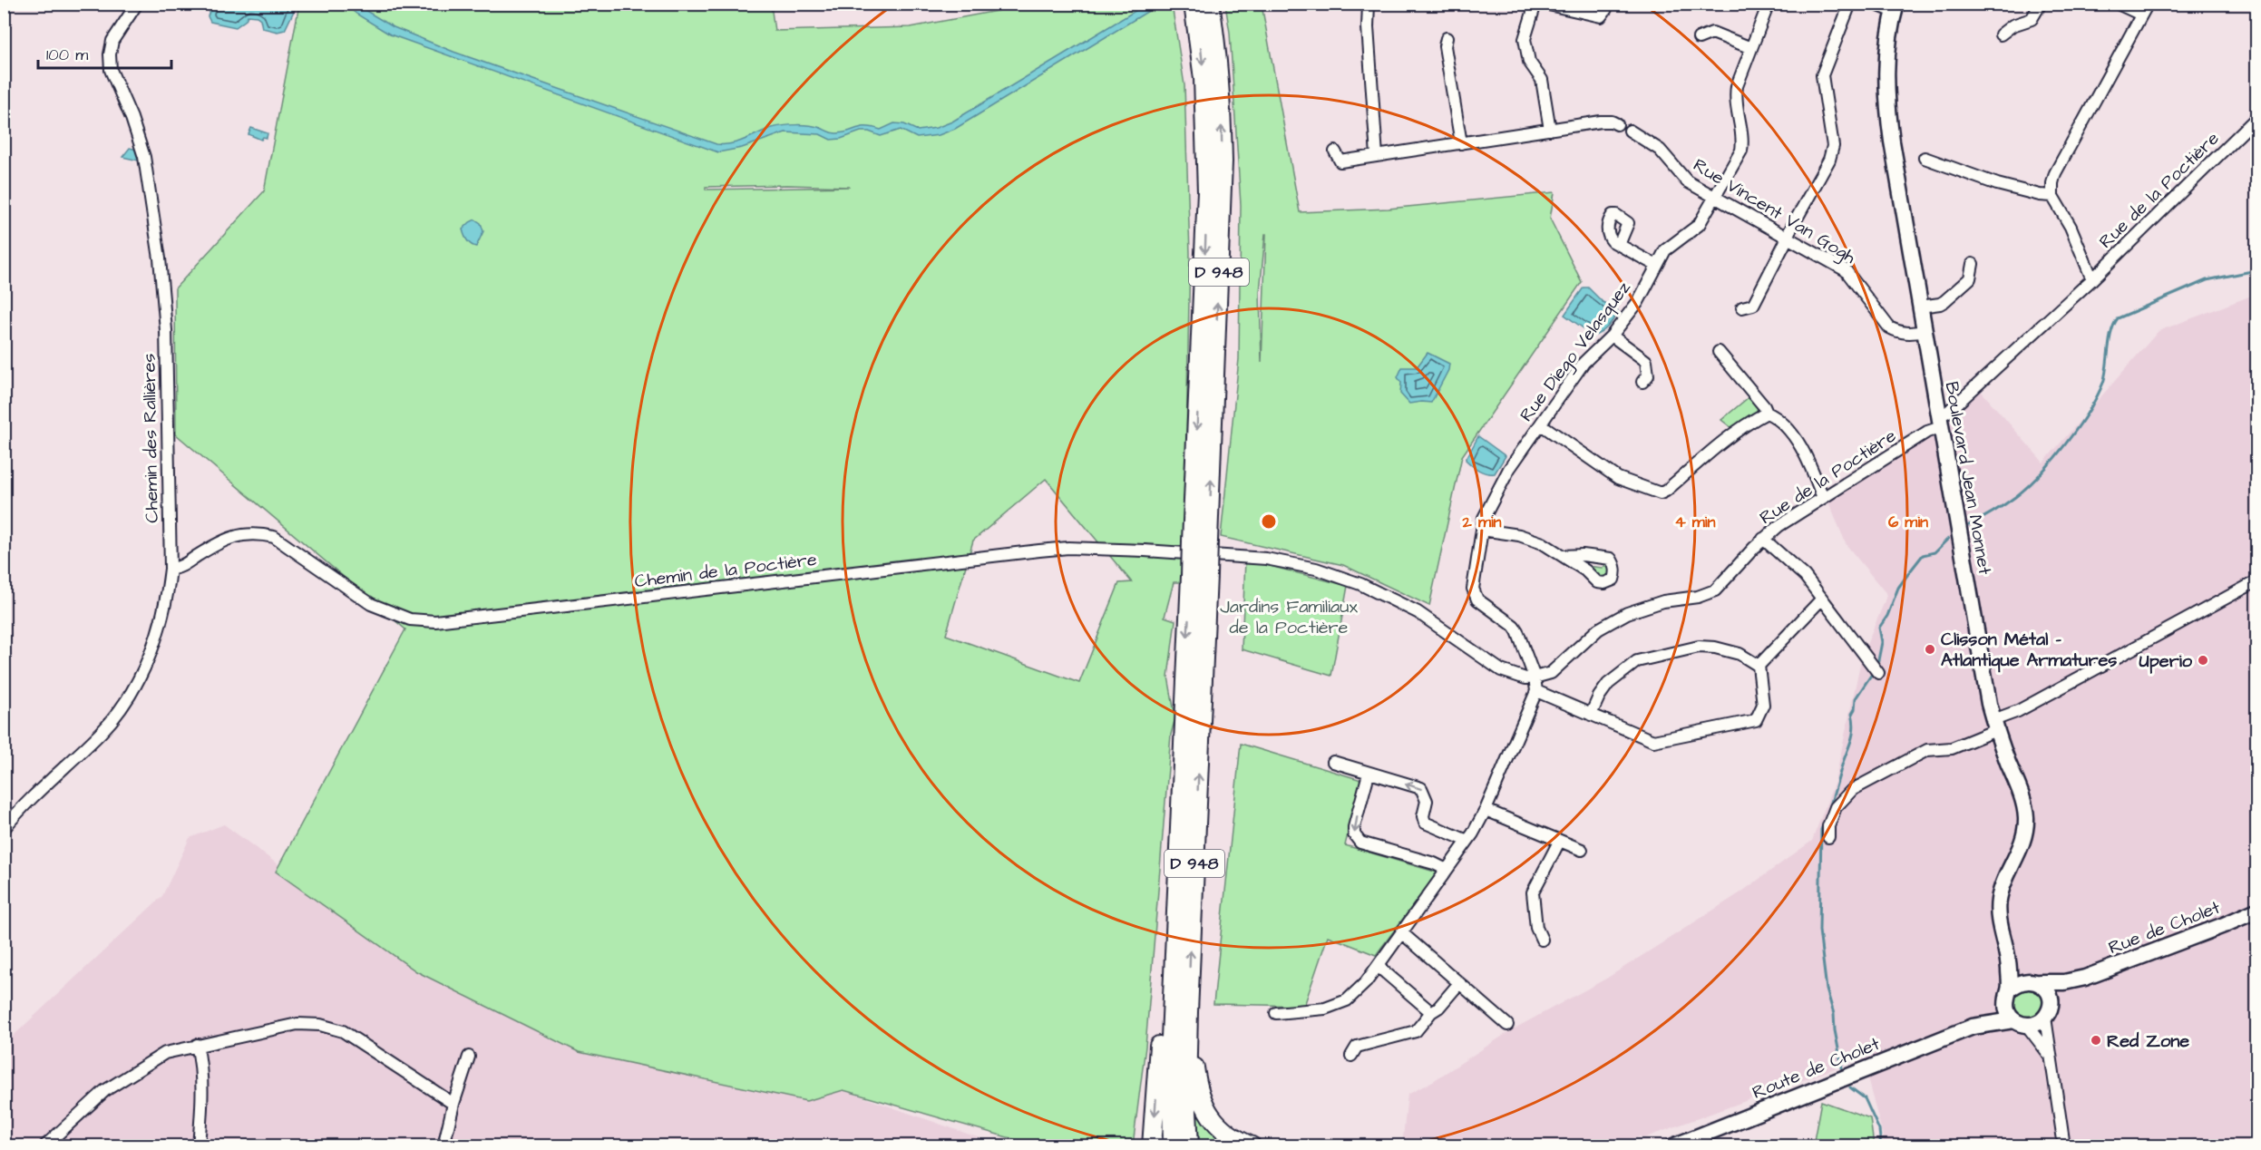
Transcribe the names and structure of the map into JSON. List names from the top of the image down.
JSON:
{
  "streets": {
    "highway": ["D 948"],
    "main road": ["Boulevard Jean Monnet", "Rue de Cholet", "Route de Cholet"],
    "street": [
      "Rue de la Poctière",
      "Rue Vincent Van Gogh",
      "Rue Diego Velasquez",
      "Chemin des Rallières",
      "Chemin de la Poctière"
    ]
  },
  "crossings": [
    ["Rue de la Poctière", "Rue Diego Velasquez"],
    ["Rue de la Poctière", "Boulevard Jean Monnet"],
    ["Rue de la Poctière", "Chemin de la Poctière"],
    ["Rue Vincent Van Gogh", "Rue Diego Velasquez"],
    ["Rue Vincent Van Gogh", "Boulevard Jean Monnet"],
    ["Rue Diego Velasquez", "Chemin de la Poctière"],
    ["Chemin des Rallières", "Chemin de la Poctière"],
    ["Rue de Cholet", "Route de Cholet"]
  ],
  "parks": ["Jardins Familiaux de la Poctière"],
  "places": ["Clisson Métal - Atlantique Armatures", "Uperio", "Red Zone"],
  "scale_bar": "100 m",
  "rings": ["2 min", "4 min", "6 min"]
}
